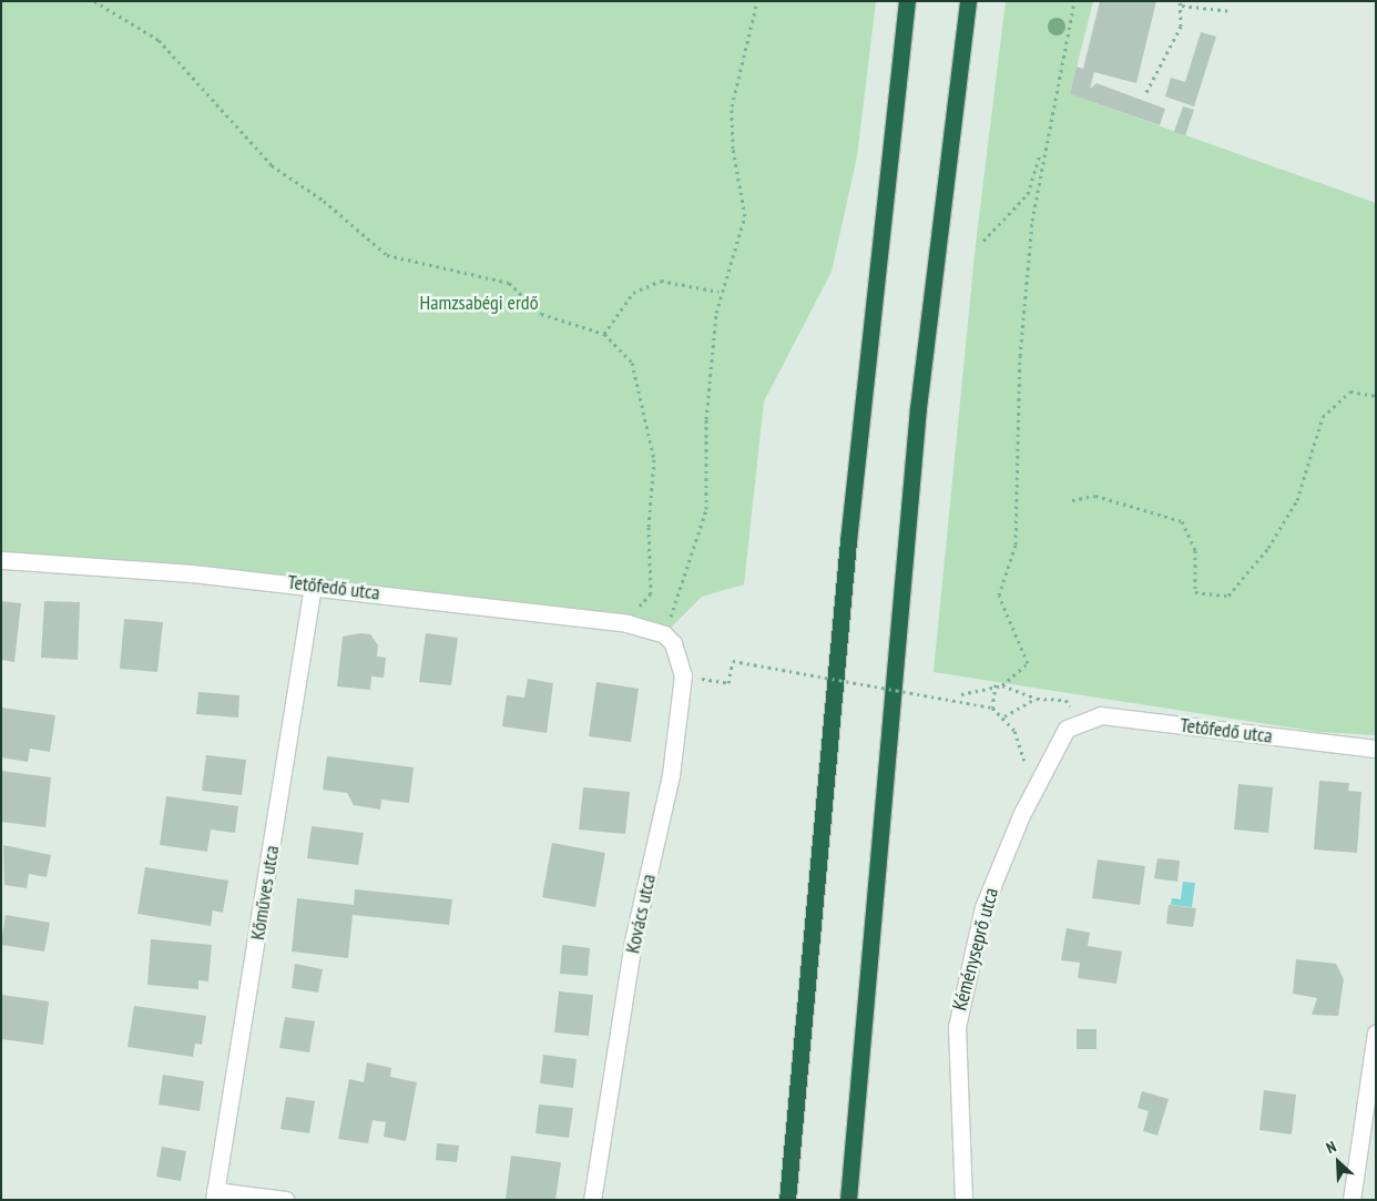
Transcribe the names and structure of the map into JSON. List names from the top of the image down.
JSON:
{
  "streets": {
    "street": [
      "Tetőfedő utca",
      "Kőműves utca",
      "Kovács utca",
      "Kéményseprő utca"
    ]
  },
  "crossings": [
    ["Tetőfedő utca", "Kőműves utca"],
    ["Tetőfedő utca", "Kovács utca"],
    ["Tetőfedő utca", "Kéményseprő utca"]
  ],
  "parks": ["Hamzsabégi erdő"],
  "north": "top left"
}
